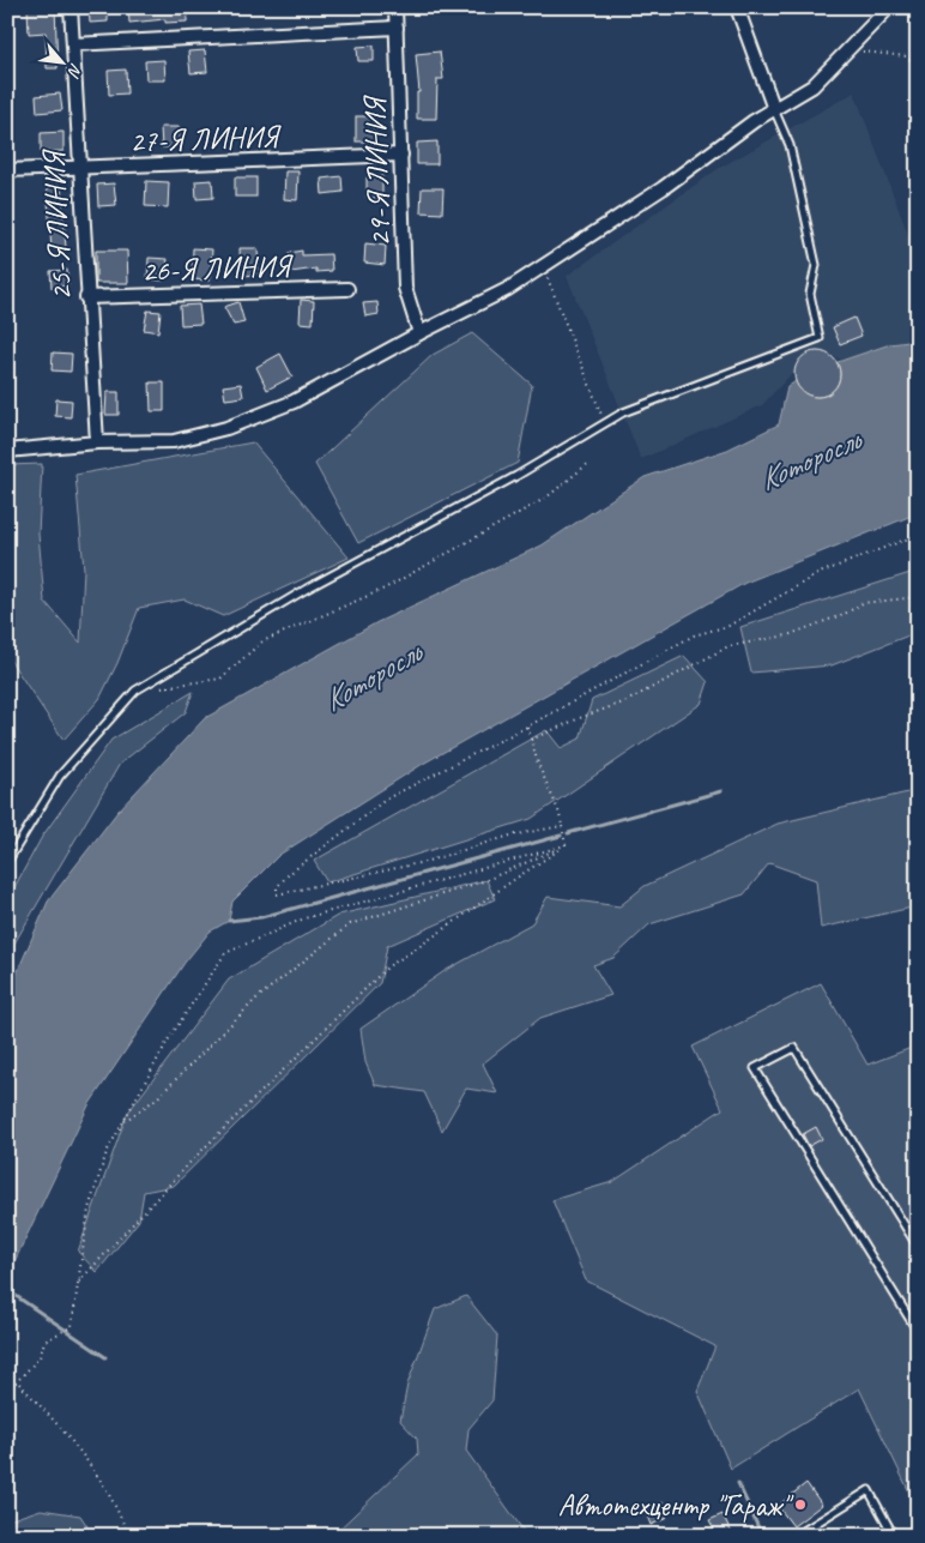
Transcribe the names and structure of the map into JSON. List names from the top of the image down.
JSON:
{
  "streets": {
    "street": [
      "27-Я ЛИНИЯ",
      "29-Я ЛИНИЯ",
      "25-Я ЛИНИЯ",
      "26-Я ЛИНИЯ"
    ]
  },
  "crossings": [
    ["27-Я ЛИНИЯ", "29-Я ЛИНИЯ"],
    ["27-Я ЛИНИЯ", "25-Я ЛИНИЯ"],
    ["25-Я ЛИНИЯ", "26-Я ЛИНИЯ"]
  ],
  "water": ["Которосль"],
  "places": ["Автотехцентр \"Гараж\""],
  "north": "bottom right"
}
